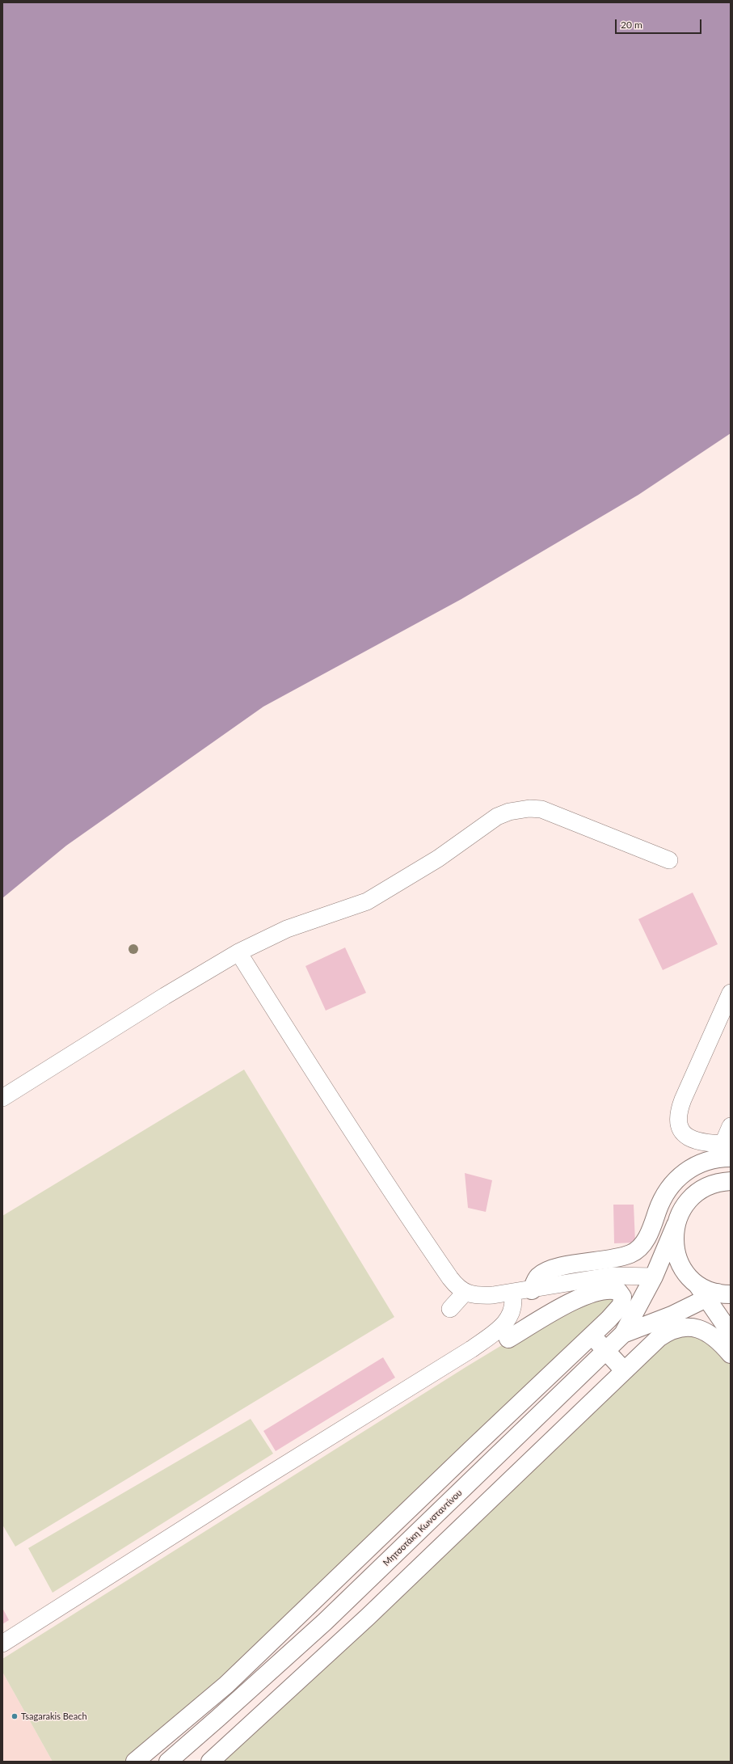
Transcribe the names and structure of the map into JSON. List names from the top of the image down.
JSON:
{
  "streets": {
    "street": ["Μητσοτάκη Κωνσταντίνου"]
  },
  "places": ["Tsagarakis Beach"],
  "scale_bar": "20 m"
}
